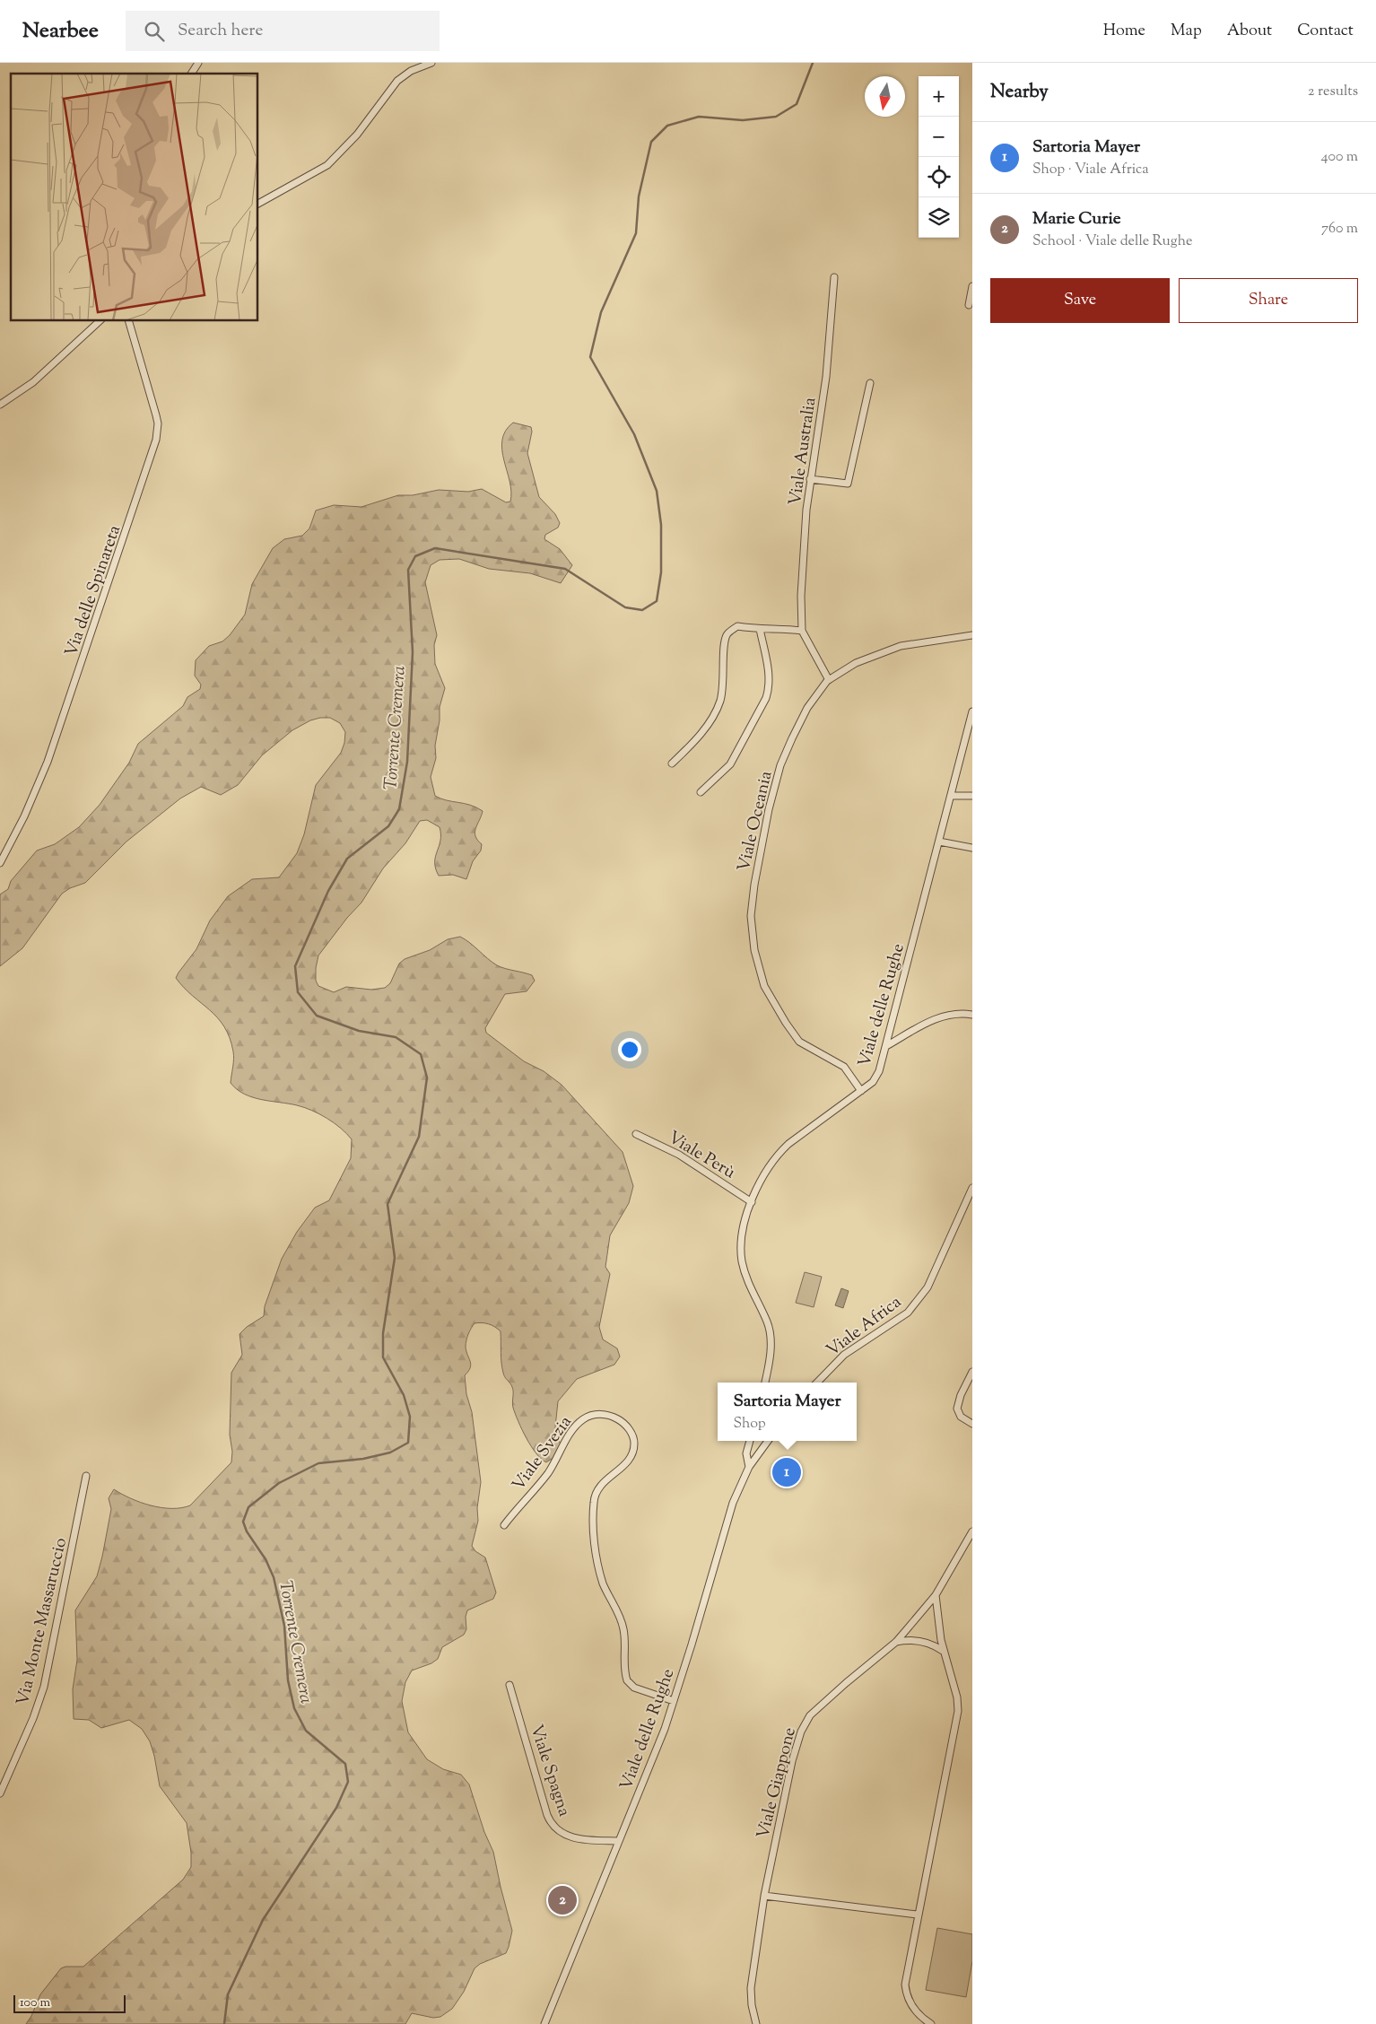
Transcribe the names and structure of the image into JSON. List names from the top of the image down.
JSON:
{
  "streets": {
    "street": [
      "Viale Australia",
      "Via delle Spinareta",
      "Viale Oceania",
      "Viale delle Rughe",
      "Viale Perù",
      "Viale Africa",
      "Viale Svezia",
      "Via Monte Massaruccio",
      "Viale Spagna",
      "Viale Giappone"
    ]
  },
  "crossings": [
    ["Viale Australia", "Viale Oceania"],
    ["Viale Oceania", "Viale delle Rughe"],
    ["Viale delle Rughe", "Viale Perù"],
    ["Viale delle Rughe", "Viale Svezia"],
    ["Viale delle Rughe", "Viale Spagna"]
  ],
  "water": ["Torrente Cremera"],
  "scale_bar": "100 m",
  "north": "bottom",
  "page": {
    "header": "Nearbee",
    "search": "Search here",
    "nav": [
      "Home",
      "Map",
      "About",
      "Contact"
    ],
    "heading": ["Nearby", "2 results"],
    "map_buttons": ["+", "−"],
    "list": [
      {
        "mark": "1",
        "name": "Sartoria Mayer",
        "note": "Shop · Viale Africa",
        "value": "400 m"
      },
      {
        "mark": "2",
        "name": "Marie Curie",
        "note": "School · Viale delle Rughe",
        "value": "760 m"
      }
    ],
    "buttons": ["Save", "Share"],
    "popup": ["Sartoria Mayer", "Shop"],
    "pins": ["1", "2"],
    "scale": "100 m"
  }
}
